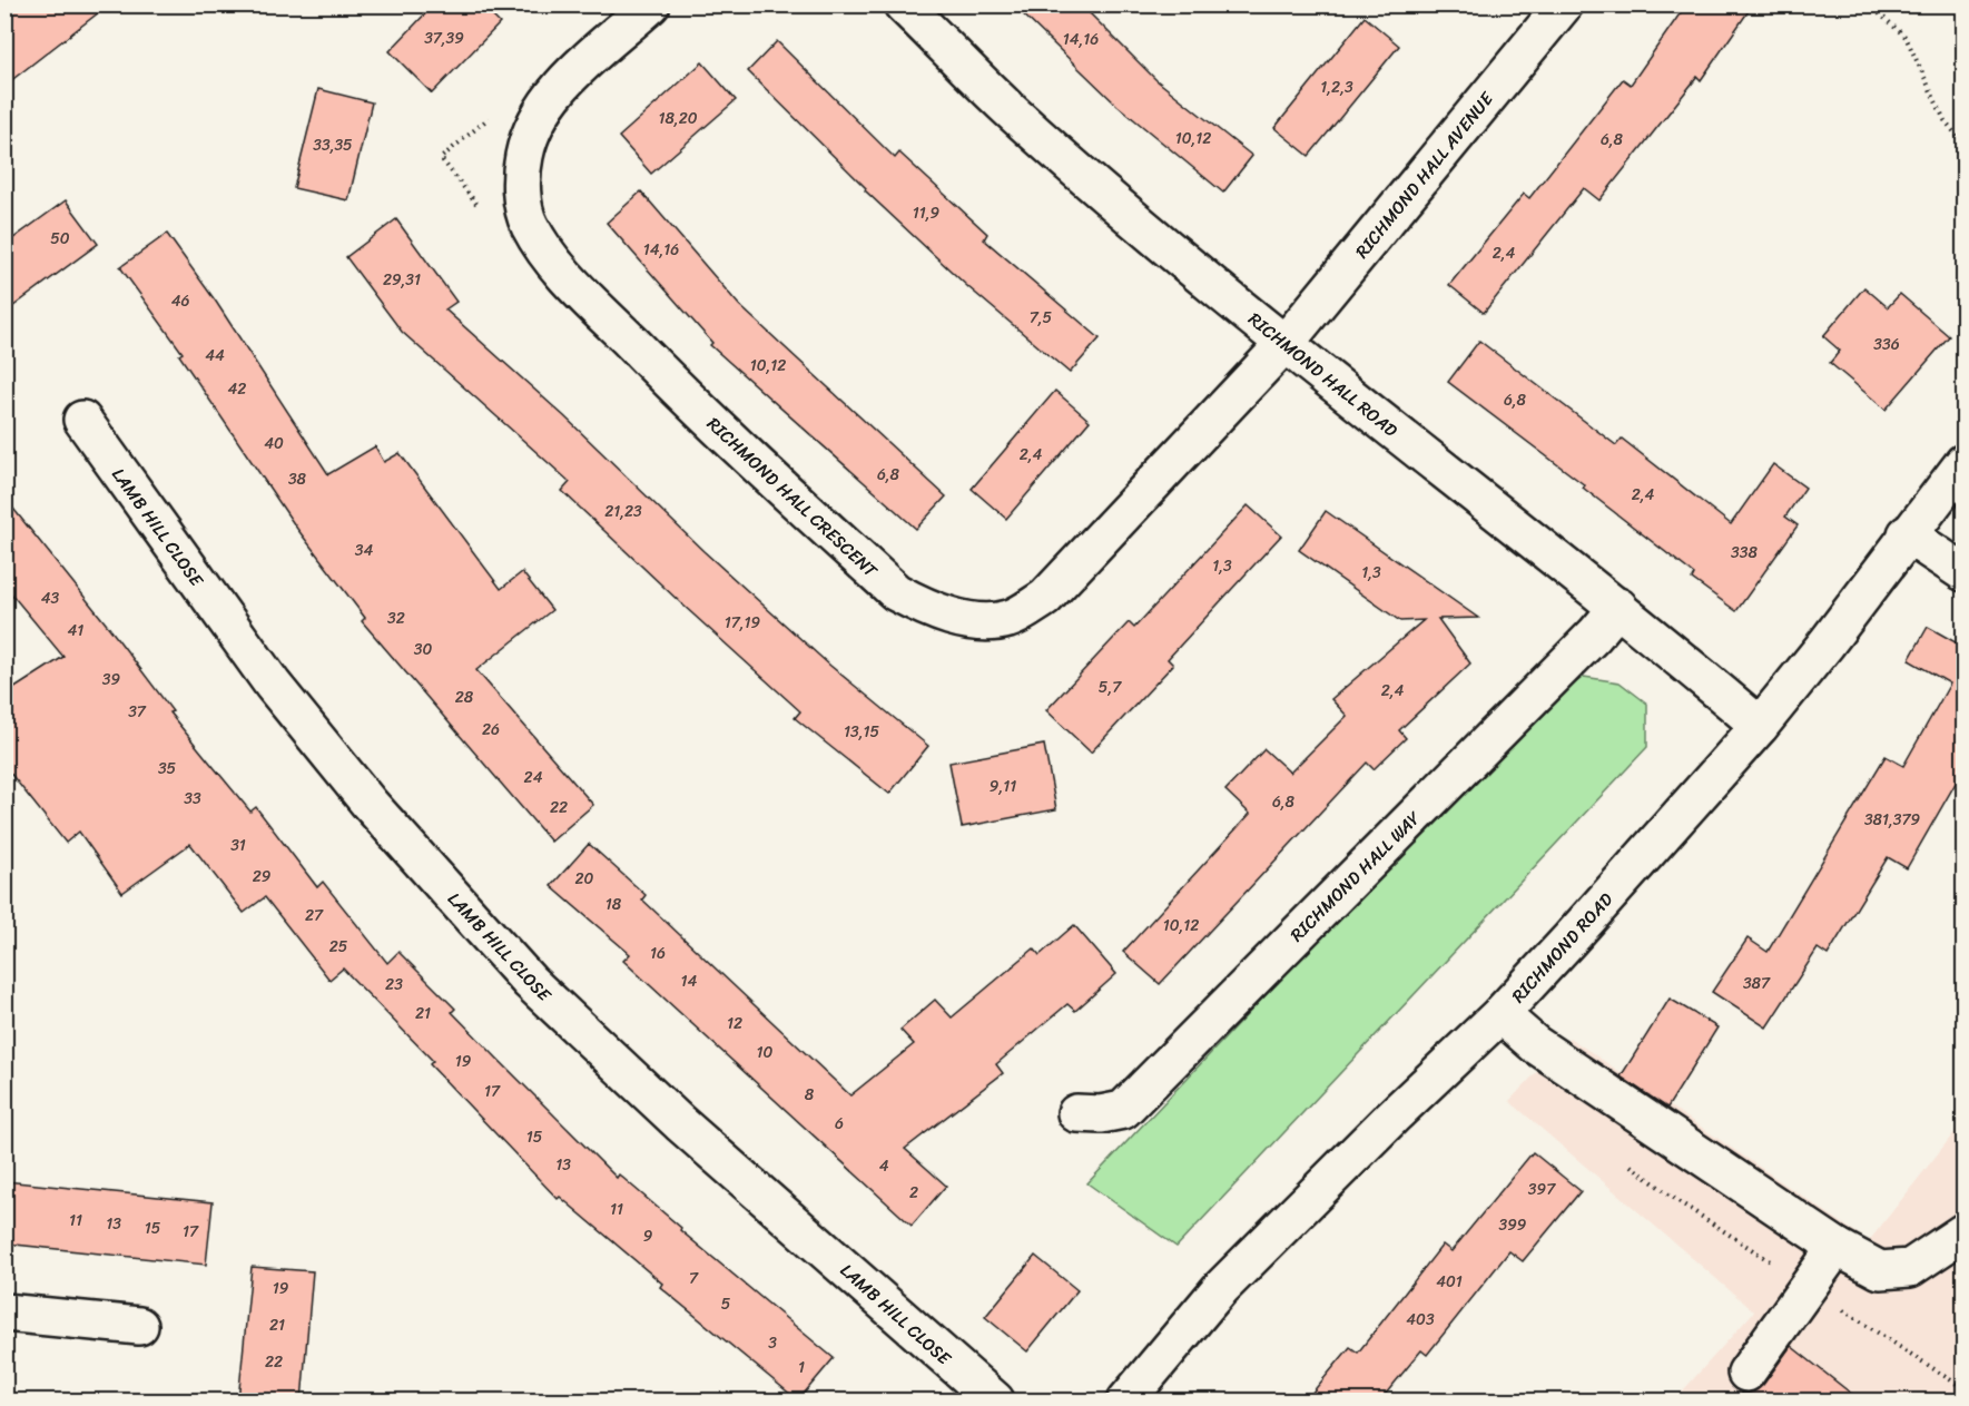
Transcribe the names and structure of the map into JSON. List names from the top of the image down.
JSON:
{
  "streets": {
    "street": [
      "RICHMOND HALL AVENUE",
      "RICHMOND HALL ROAD",
      "RICHMOND HALL CRESCENT",
      "LAMB HILL CLOSE",
      "RICHMOND HALL WAY",
      "RICHMOND ROAD"
    ]
  },
  "crossings": [
    ["RICHMOND HALL AVENUE", "RICHMOND HALL ROAD"],
    ["RICHMOND HALL AVENUE", "RICHMOND HALL CRESCENT"],
    ["RICHMOND HALL ROAD", "RICHMOND HALL CRESCENT"],
    ["RICHMOND HALL ROAD", "RICHMOND HALL WAY"],
    ["RICHMOND HALL ROAD", "RICHMOND ROAD"]
  ],
  "house_numbers": [
    "37,39",
    "14,16",
    "1,2,3",
    "18,20",
    "10,12",
    "6,8",
    "33,35",
    "11,9",
    "50",
    "14,16",
    "2,4",
    "29,31",
    "46",
    "7,5",
    "336",
    "44",
    "10,12",
    "42",
    "6,8",
    "40",
    "2,4",
    "6,8",
    "38",
    "2,4",
    "21,23",
    "34",
    "338",
    "1,3",
    "1,3",
    "43",
    "32",
    "17,19",
    "41",
    "30",
    "39",
    "5,7",
    "2,4",
    "28",
    "37",
    "26",
    "13,15",
    "35",
    "24",
    "9,11",
    "33",
    "6,8",
    "22",
    "381,379",
    "31",
    "29",
    "20",
    "18",
    "27",
    "10,12",
    "25",
    "16",
    "14",
    "387",
    "23",
    "21",
    "12",
    "10",
    "19",
    "17",
    "8",
    "6",
    "15",
    "13",
    "4",
    "397",
    "2",
    "11",
    "11",
    "13",
    "399",
    "15",
    "17",
    "9",
    "7",
    "401",
    "19",
    "5",
    "403",
    "21",
    "3",
    "22",
    "1"
  ]
}
